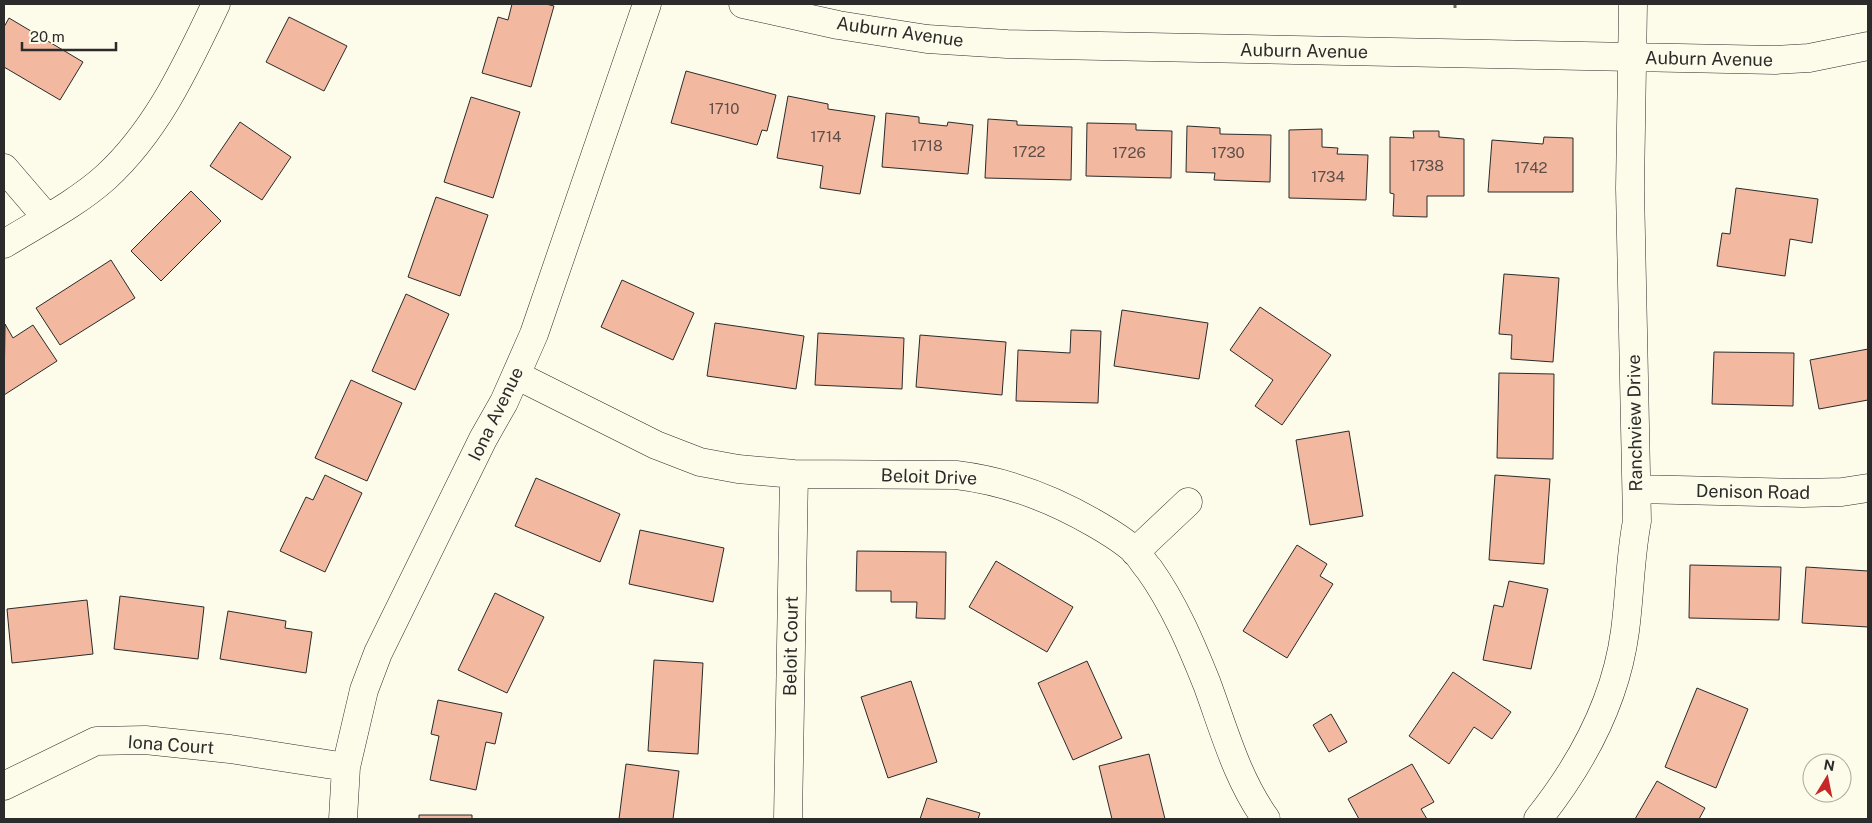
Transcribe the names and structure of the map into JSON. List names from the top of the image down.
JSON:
{
  "streets": {
    "street": [
      "Auburn Avenue",
      "Iona Avenue",
      "Ranchview Drive",
      "Beloit Drive",
      "Denison Road",
      "Beloit Court",
      "Iona Court"
    ]
  },
  "crossings": [
    ["Auburn Avenue", "Ranchview Drive"],
    ["Iona Avenue", "Beloit Drive"],
    ["Iona Avenue", "Iona Court"],
    ["Ranchview Drive", "Denison Road"],
    ["Beloit Drive", "Beloit Court"]
  ],
  "house_numbers": [
    "1710",
    "1714",
    "1718",
    "1722",
    "1726",
    "1730",
    "1738",
    "1742",
    "1734"
  ],
  "scale_bar": "20 m",
  "north": "top"
}
